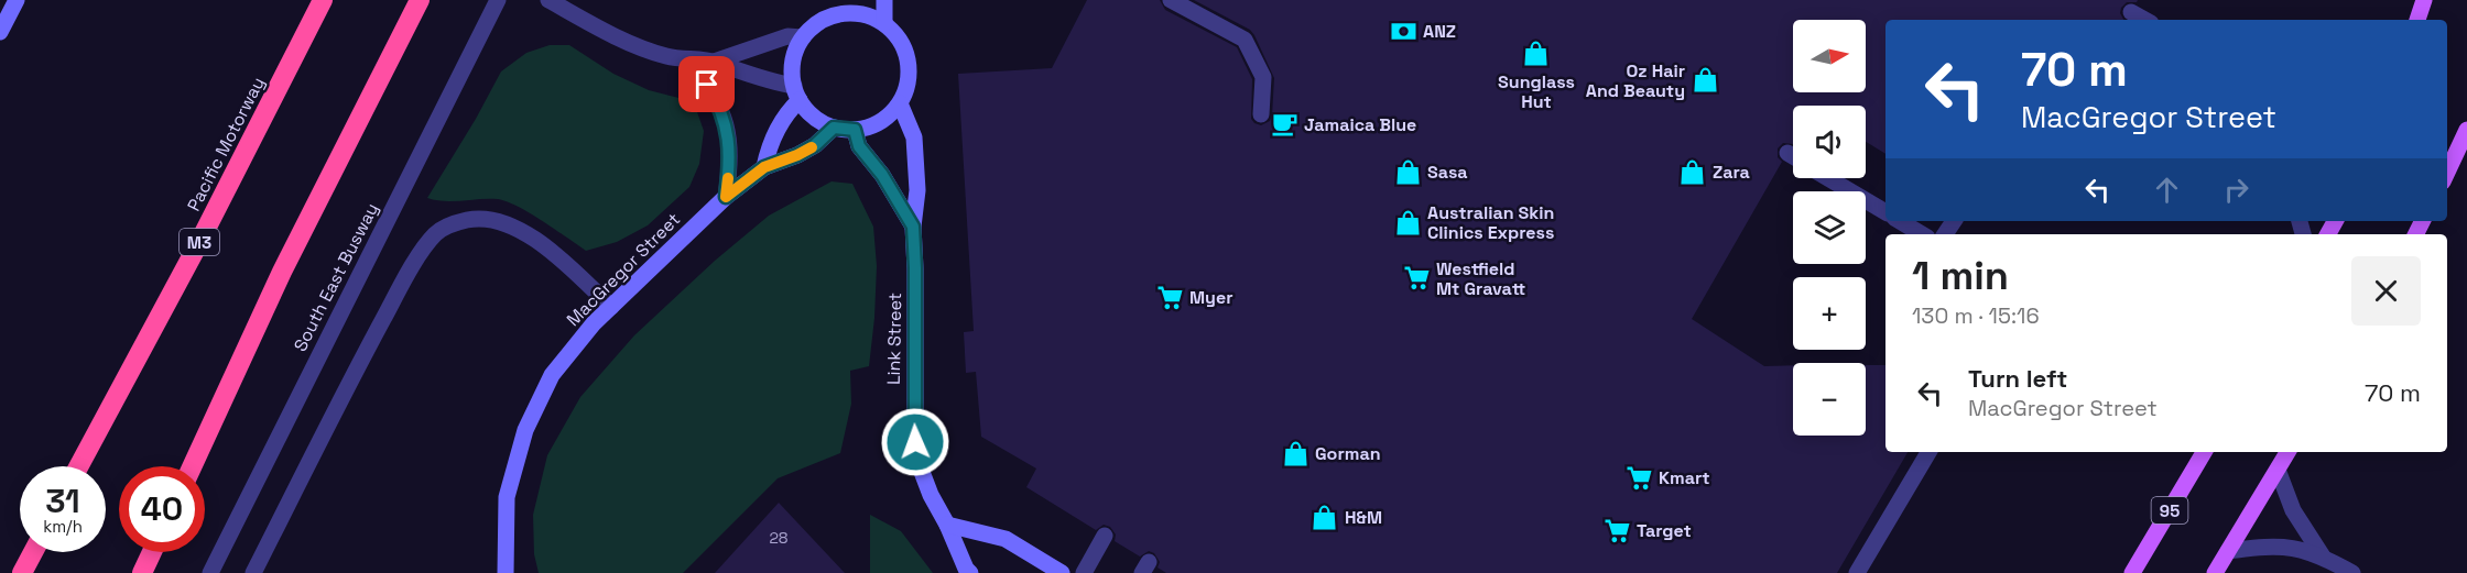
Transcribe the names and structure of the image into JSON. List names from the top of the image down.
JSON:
{
  "streets": {
    "highway": ["Pacific Motorway", "M3"],
    "main road": ["95"],
    "street": ["MacGregor Street", "South East Busway", "Link Street"]
  },
  "crossings": [
    ["MacGregor Street", "Link Street"]
  ],
  "places": {
    "bank": ["ANZ"],
    "shop": [
      "Sunglass Hut",
      "Oz Hair And Beauty",
      "Sasa",
      "Zara",
      "Australian Skin Clinics Express",
      "Gorman",
      "H&M"
    ],
    "cafe": ["Jamaica Blue"],
    "supermarket": [
      "Westfield Mt Gravatt",
      "Myer",
      "Kmart",
      "Target"
    ]
  },
  "house_numbers": ["28"],
  "north": "right",
  "page": {
    "map_buttons": ["+", "−"],
    "turn": ["70 m", "MacGregor Street"],
    "heading": ["1 min", "130 m · 15:16"],
    "list": [
      {
        "name": "Turn left",
        "note": "MacGregor Street",
        "value": "70 m"
      }
    ],
    "speed": "31 km/h",
    "limit": "40"
  }
}
